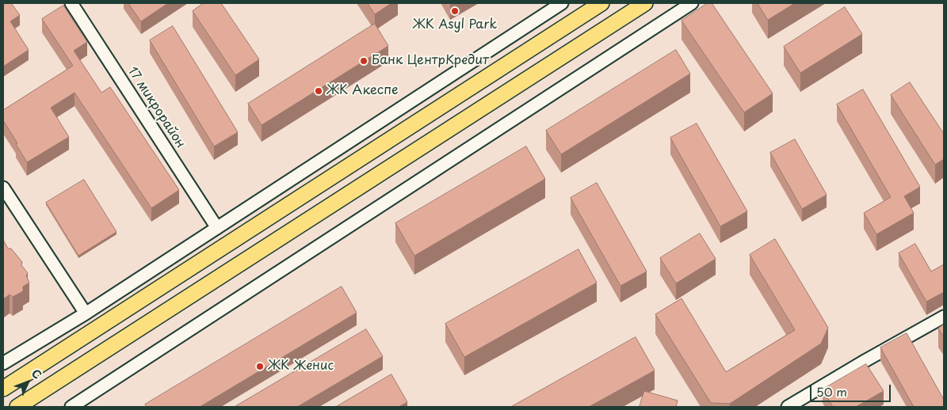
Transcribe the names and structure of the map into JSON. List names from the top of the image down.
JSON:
{
  "streets": {
    "street": ["17 микрорайон"]
  },
  "places": [
    "ЖК Asyl Park",
    "Банк ЦентрКредит",
    "ЖК Акеспе",
    "ЖК Женис"
  ],
  "scale_bar": "50 m",
  "north": "top right"
}
